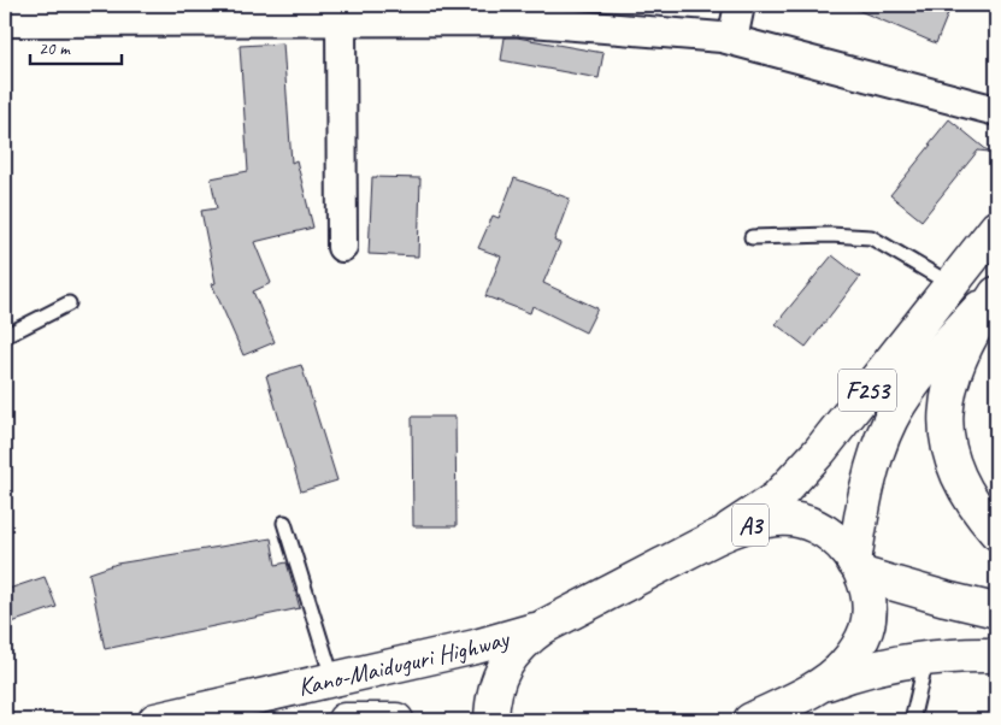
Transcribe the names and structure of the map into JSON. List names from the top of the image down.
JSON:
{
  "streets": {
    "main road": ["F253", "A3", "Kano-Maiduguri Highway"]
  },
  "crossings": [
    ["F253", "A3"],
    ["A3", "Kano-Maiduguri Highway"]
  ],
  "scale_bar": "20 m"
}
